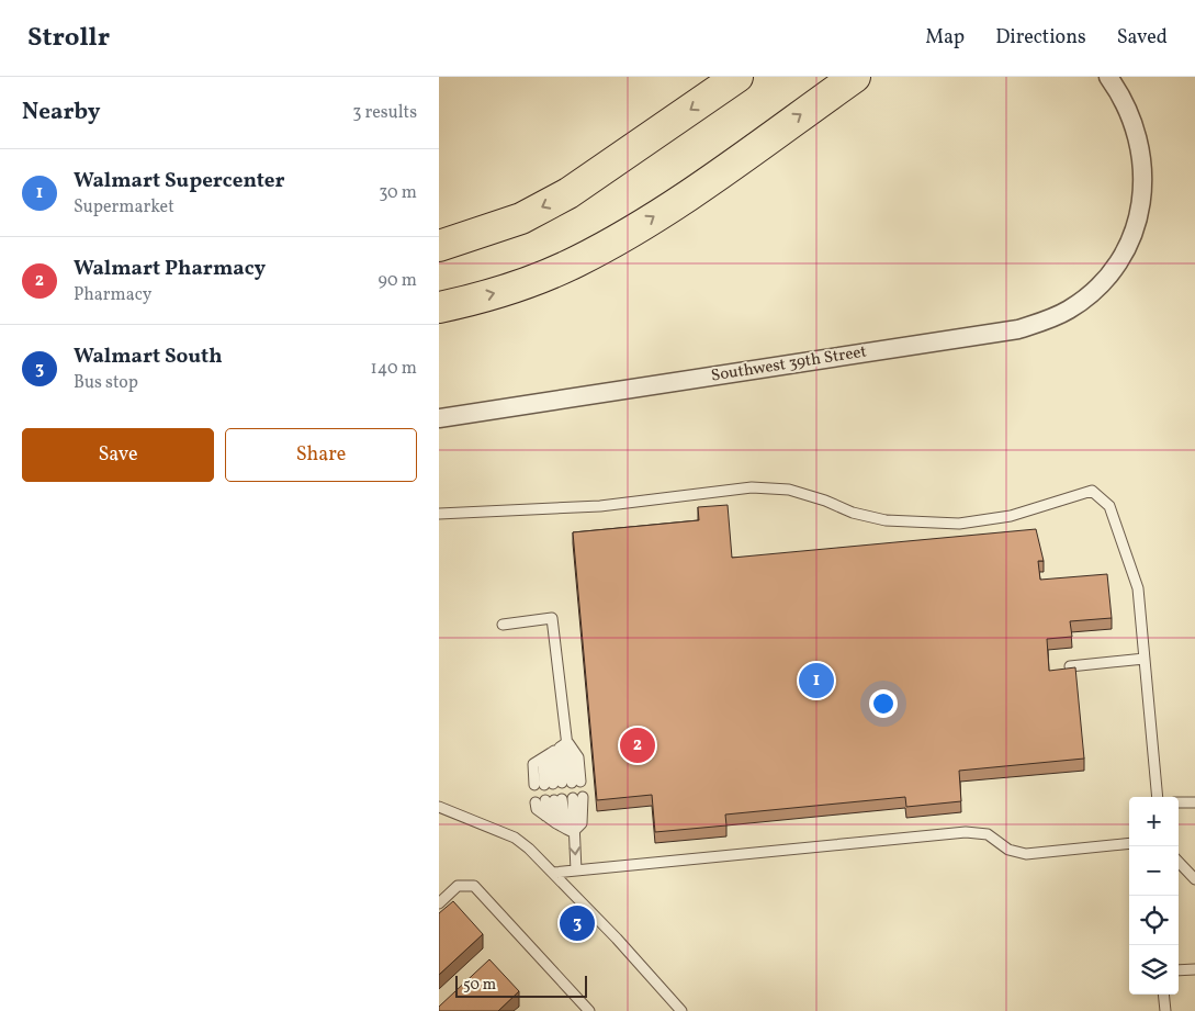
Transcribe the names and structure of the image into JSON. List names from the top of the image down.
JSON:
{
  "streets": {
    "street": ["Southwest 39th Street"]
  },
  "scale_bar": "50 m",
  "page": {
    "header": "Strollr",
    "nav": ["Map", "Directions", "Saved"],
    "heading": ["Nearby", "3 results"],
    "list": [
      {
        "mark": "1",
        "name": "Walmart Supercenter",
        "note": "Supermarket",
        "value": "30 m"
      },
      {
        "mark": "2",
        "name": "Walmart Pharmacy",
        "note": "Pharmacy",
        "value": "90 m"
      },
      {
        "mark": "3",
        "name": "Walmart South",
        "note": "Bus stop",
        "value": "140 m"
      }
    ],
    "buttons": ["Save", "Share"],
    "pins": ["1", "2", "3"],
    "map_buttons": ["+", "−"],
    "scale": "50 m"
  }
}
